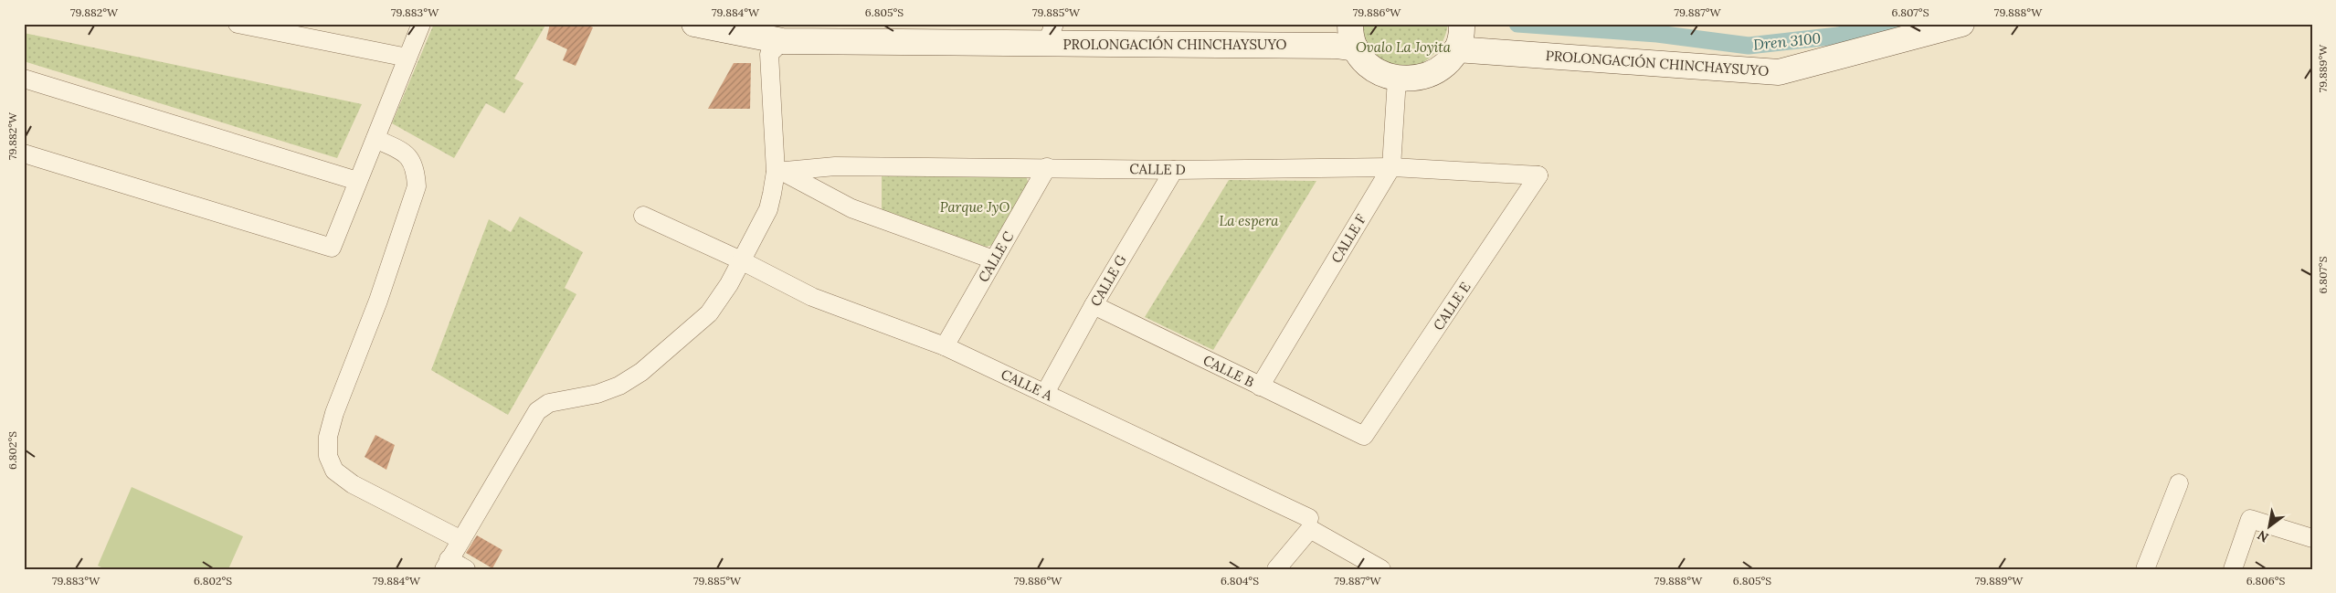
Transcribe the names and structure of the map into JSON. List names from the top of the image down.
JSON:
{
  "streets": {
    "street": [
      "PROLONGACIÓN CHINCHAYSUYO",
      "CALLE D",
      "CALLE F",
      "CALLE C",
      "CALLE G",
      "CALLE E",
      "CALLE B",
      "CALLE A"
    ]
  },
  "crossings": [
    ["CALLE D", "CALLE F"],
    ["CALLE D", "CALLE C"],
    ["CALLE D", "CALLE G"],
    ["CALLE D", "CALLE E"],
    ["CALLE F", "CALLE B"],
    ["CALLE C", "CALLE A"],
    ["CALLE G", "CALLE B"],
    ["CALLE G", "CALLE A"],
    ["CALLE E", "CALLE B"]
  ],
  "water": ["Dren 3100"],
  "parks": ["Ovalo La Joyita", "Parque JyO", "La espera"],
  "north": "bottom left",
  "coordinates": [
    "79.882°W",
    "79.883°W",
    "79.884°W",
    "6.805°S",
    "79.885°W",
    "79.886°W",
    "79.887°W",
    "6.807°S",
    "79.888°W",
    "79.889°W",
    "6.802°S",
    "6.804°S",
    "6.806°S"
  ]
}
